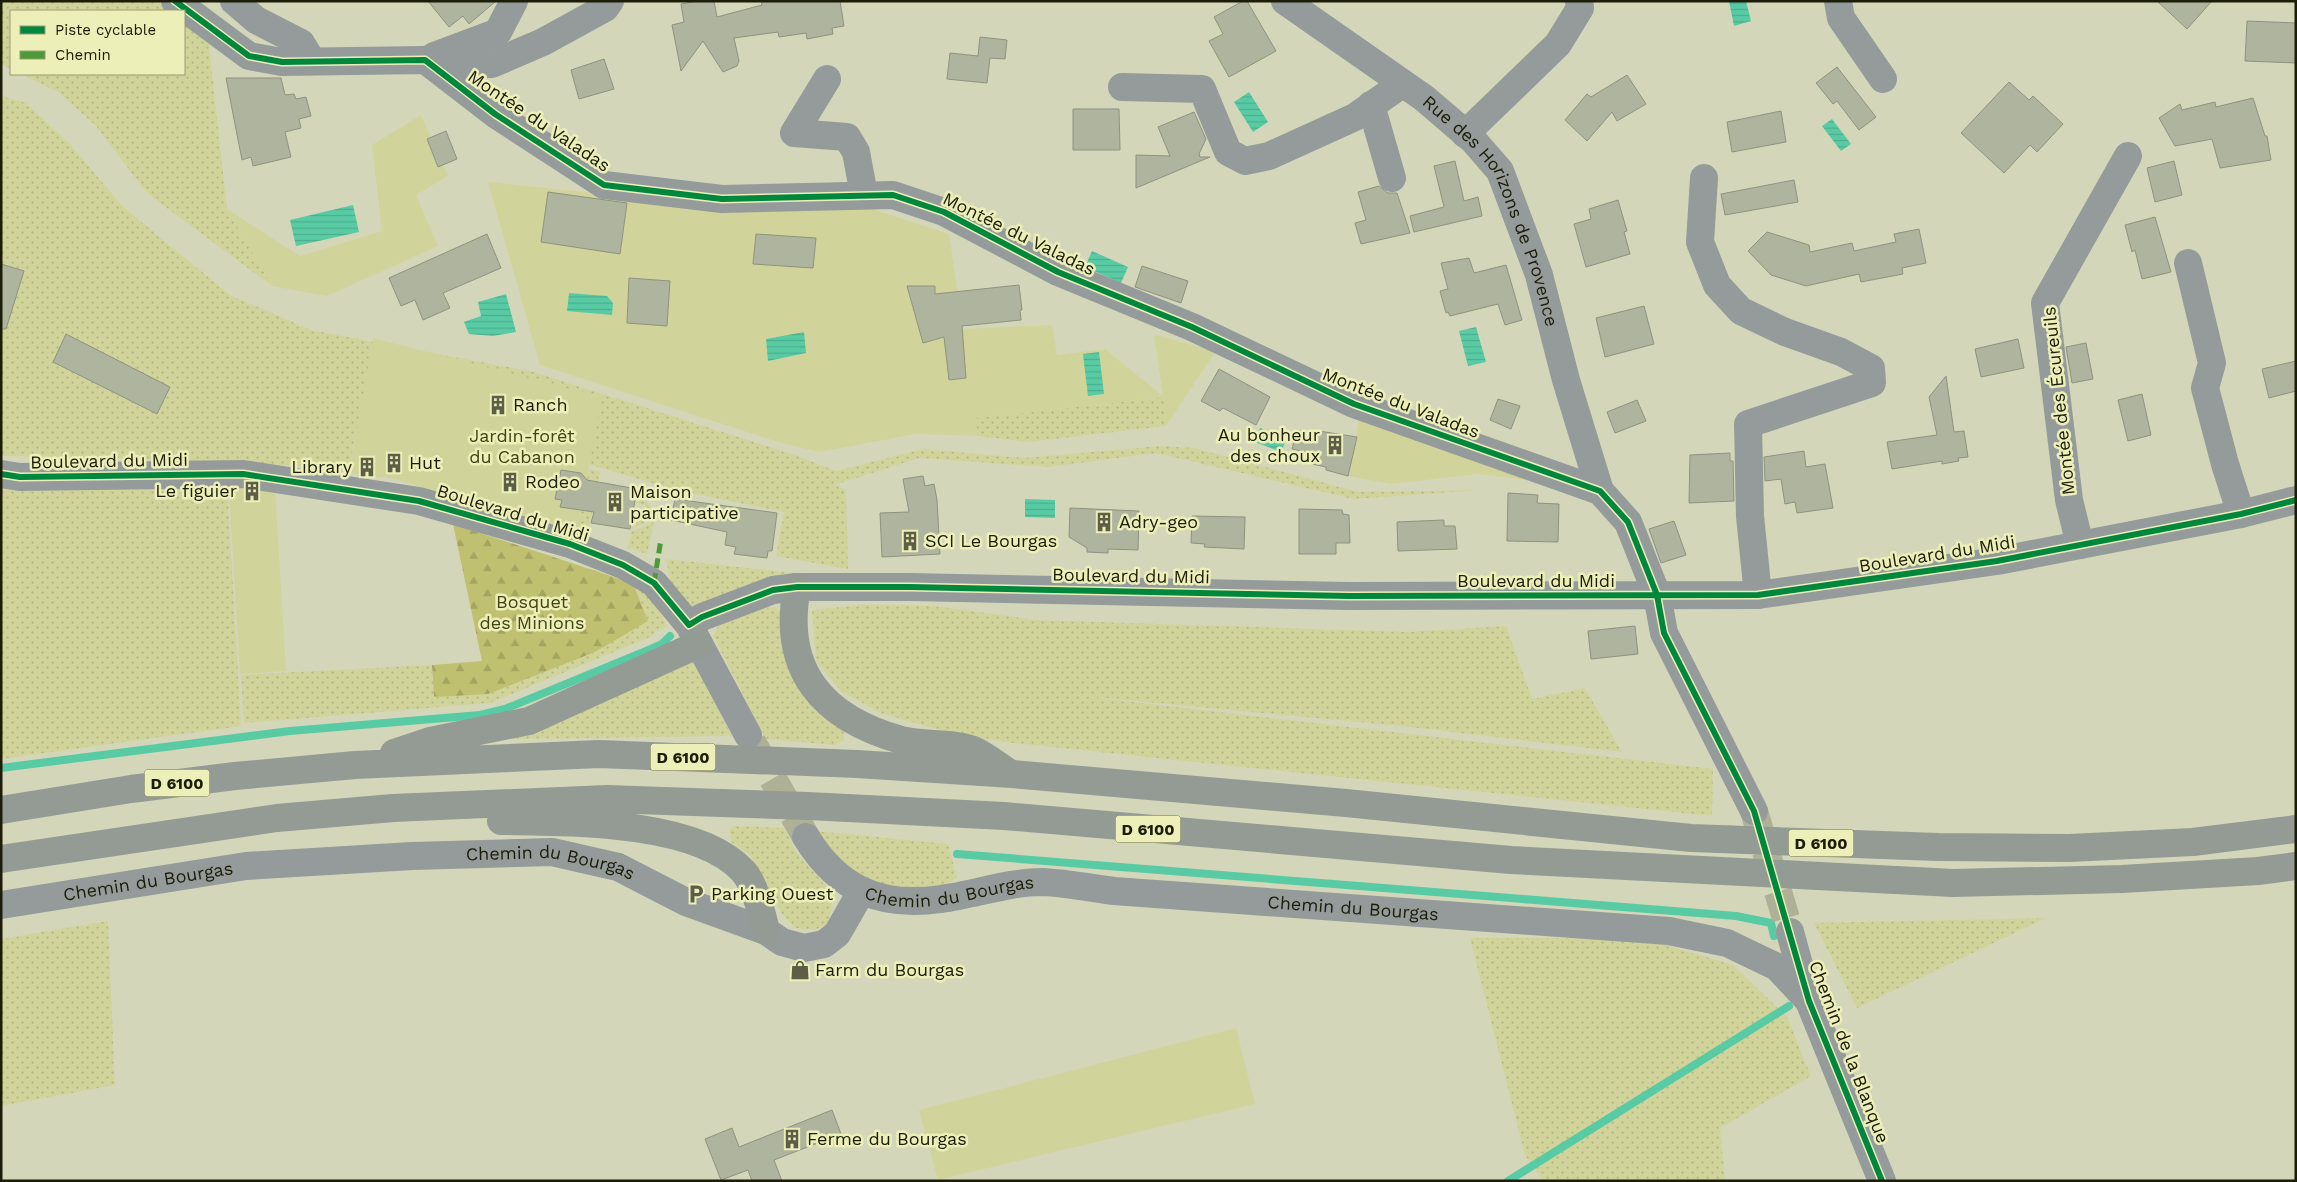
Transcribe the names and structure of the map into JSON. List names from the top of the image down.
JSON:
{
  "streets": {
    "main road": ["D 6100"],
    "street": [
      "Montée du Valadas",
      "Rue des Horizons de Provence",
      "Montée des Écureuils",
      "Boulevard du Midi",
      "Chemin du Bourgas",
      "Chemin de la Blanque"
    ]
  },
  "crossings": [
    ["Montée du Valadas", "Rue des Horizons de Provence"],
    ["Montée du Valadas", "Boulevard du Midi"],
    ["Montée des Écureuils", "Boulevard du Midi"],
    ["Chemin du Bourgas", "Chemin de la Blanque"]
  ],
  "parks": ["Jardin-forêt du Cabanon", "Bosquet des Minions"],
  "places": {
    "building": [
      "Ranch",
      "Au bonheur des choux",
      "Hut",
      "Library",
      "Rodeo",
      "Le figuier",
      "Maison participative",
      "Adry-geo",
      "SCI Le Bourgas",
      "Ferme du Bourgas"
    ],
    "parking": ["Parking Ouest"],
    "shop": ["Farm du Bourgas"]
  },
  "legend": ["Piste cyclable", "Chemin"]
}
